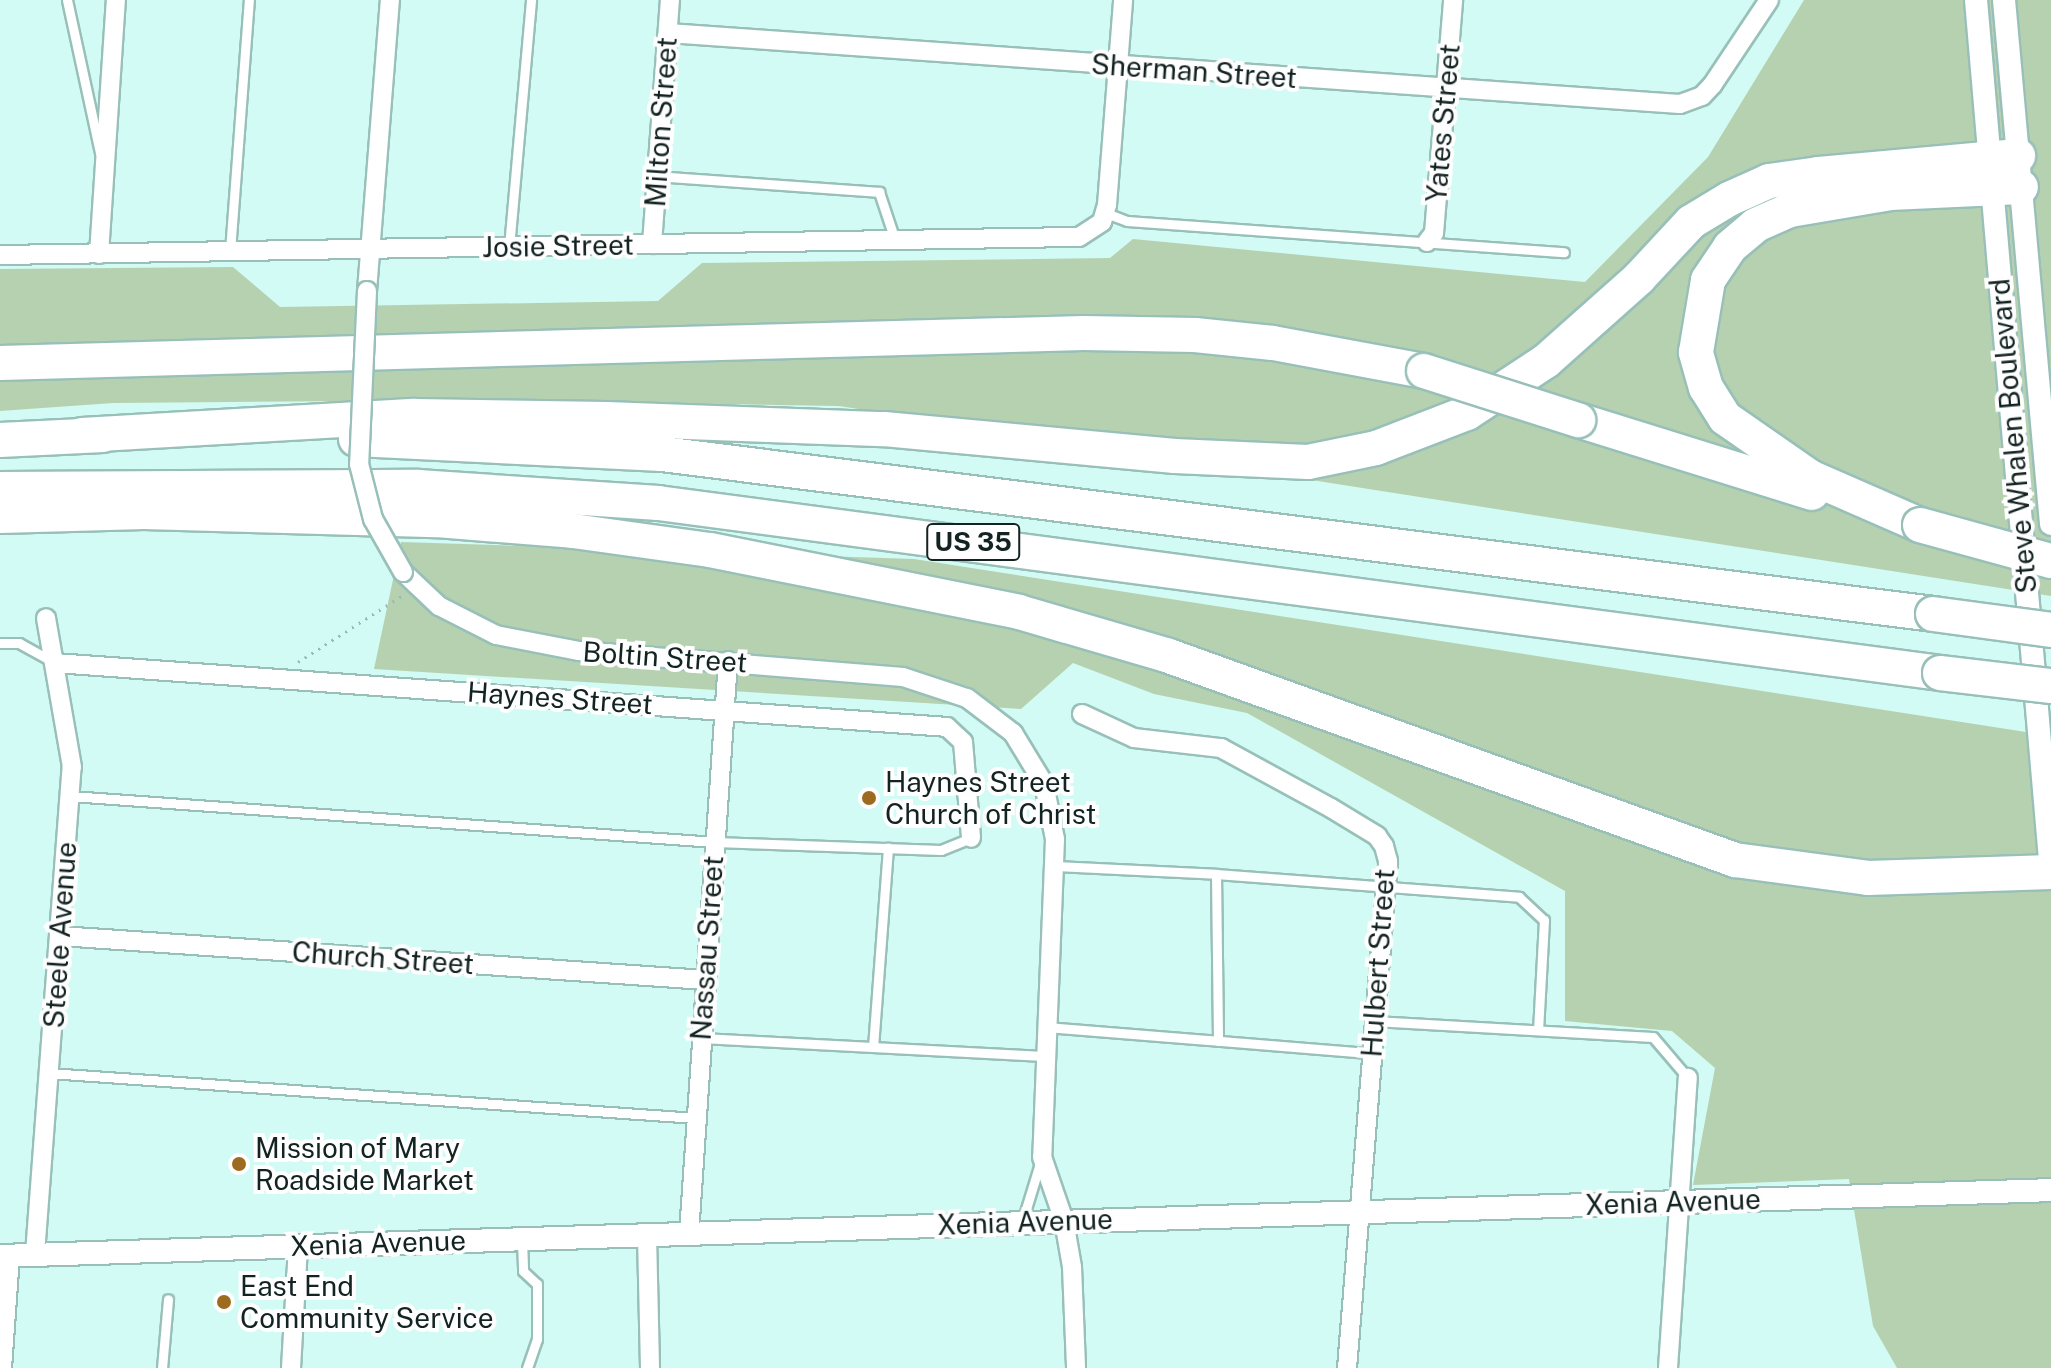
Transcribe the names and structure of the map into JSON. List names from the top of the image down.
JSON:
{
  "streets": {
    "highway": ["US 35"],
    "street": [
      "Sherman Street",
      "Milton Street",
      "Yates Street",
      "Josie Street",
      "Steve Whalen Boulevard",
      "Boltin Street",
      "Haynes Street",
      "Steele Avenue",
      "Nassau Street",
      "Church Street",
      "Hulbert Street",
      "Xenia Avenue"
    ]
  },
  "crossings": [
    ["Sherman Street", "Milton Street"],
    ["Sherman Street", "Yates Street"],
    ["Milton Street", "Josie Street"],
    ["Josie Street", "Boltin Street"],
    ["Boltin Street", "Nassau Street"],
    ["Boltin Street", "Xenia Avenue"],
    ["Haynes Street", "Steele Avenue"],
    ["Haynes Street", "Nassau Street"],
    ["Steele Avenue", "Church Street"],
    ["Steele Avenue", "Xenia Avenue"],
    ["Nassau Street", "Church Street"],
    ["Nassau Street", "Xenia Avenue"],
    ["Hulbert Street", "Xenia Avenue"]
  ],
  "places": ["Haynes Street Church of Christ", "Mission of Mary Roadside Market", "East End Community Service"]
}
